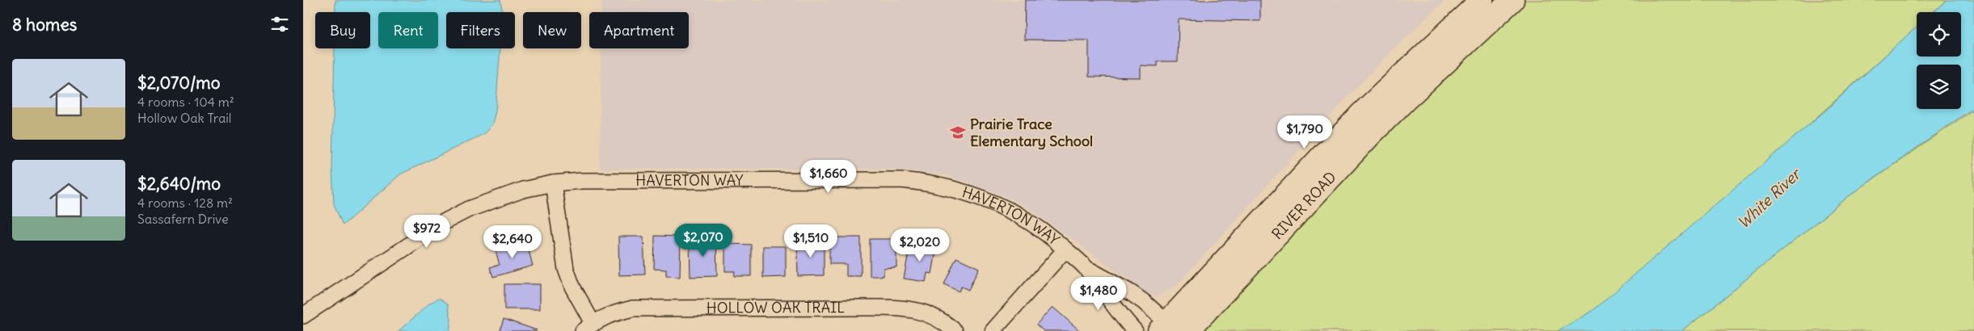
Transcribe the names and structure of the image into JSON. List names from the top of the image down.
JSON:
{
  "streets": {
    "main road": ["RIVER ROAD"],
    "street": ["HAVERTON WAY", "HOLLOW OAK TRAIL"]
  },
  "crossings": [
    ["HAVERTON WAY", "RIVER ROAD"]
  ],
  "water": ["White River"],
  "places": {
    "school or university": ["Prairie Trace Elementary School"]
  },
  "page": {
    "heading": "8 homes",
    "chip": [
      "Buy",
      "Rent",
      "Filters",
      "New",
      "Apartment"
    ],
    "list": [
      {
        "name": "$2,070/mo",
        "note": "4 rooms · 104 m² · Hollow Oak Trail"
      },
      {
        "name": "$2,640/mo",
        "note": "4 rooms · 128 m² · Sassafern Drive"
      }
    ],
    "price": [
      "$1,790",
      "$1,660",
      "$972",
      "$2,070",
      "$1,510",
      "$2,640",
      "$2,020",
      "$1,480"
    ]
  }
}
